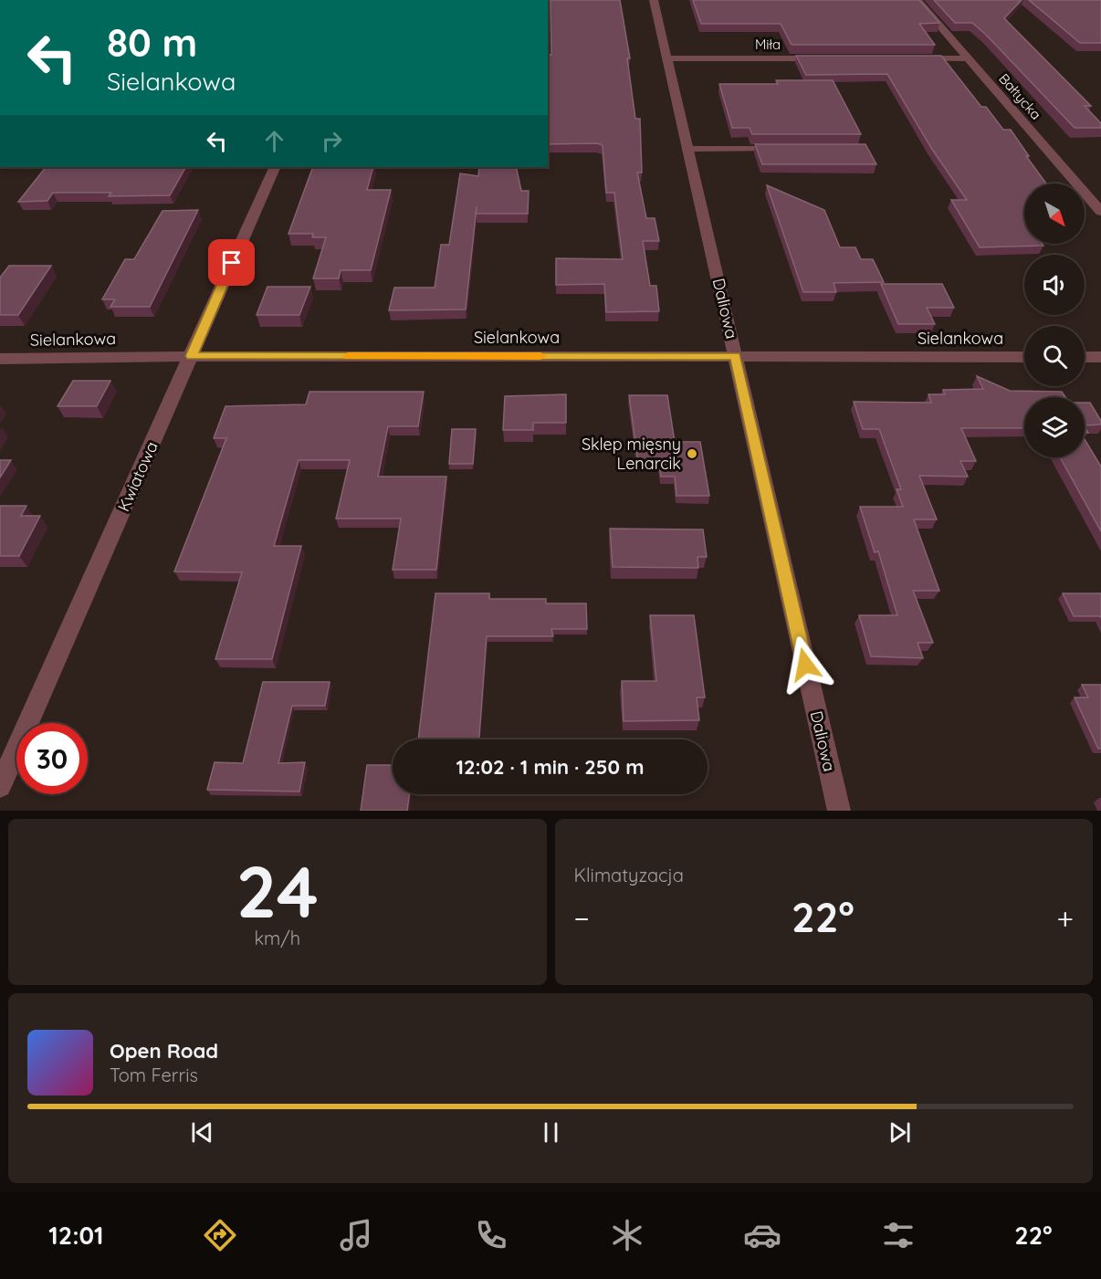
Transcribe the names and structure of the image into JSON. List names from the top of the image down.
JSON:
{
  "streets": {
    "street": [
      "Miła",
      "Bałtycka",
      "Daliowa",
      "Sielankowa",
      "Kwiatowa"
    ]
  },
  "crossings": [
    ["Miła", "Daliowa"],
    ["Daliowa", "Sielankowa"],
    ["Sielankowa", "Kwiatowa"]
  ],
  "places": ["Sklep mięsny Lenarcik"],
  "north": "bottom right",
  "page": {
    "turn": ["80 m", "Sielankowa"],
    "limit": "30",
    "trip": "12:02 · 1 min · 250 m",
    "tile": [
      ["24", "km/h"],
      "Klimatyzacja"
    ],
    "heat": ["−", "22°", "+"],
    "song": ["Open Road", "Tom Ferris"],
    "tabs": ["12:01", "22°"]
  }
}
